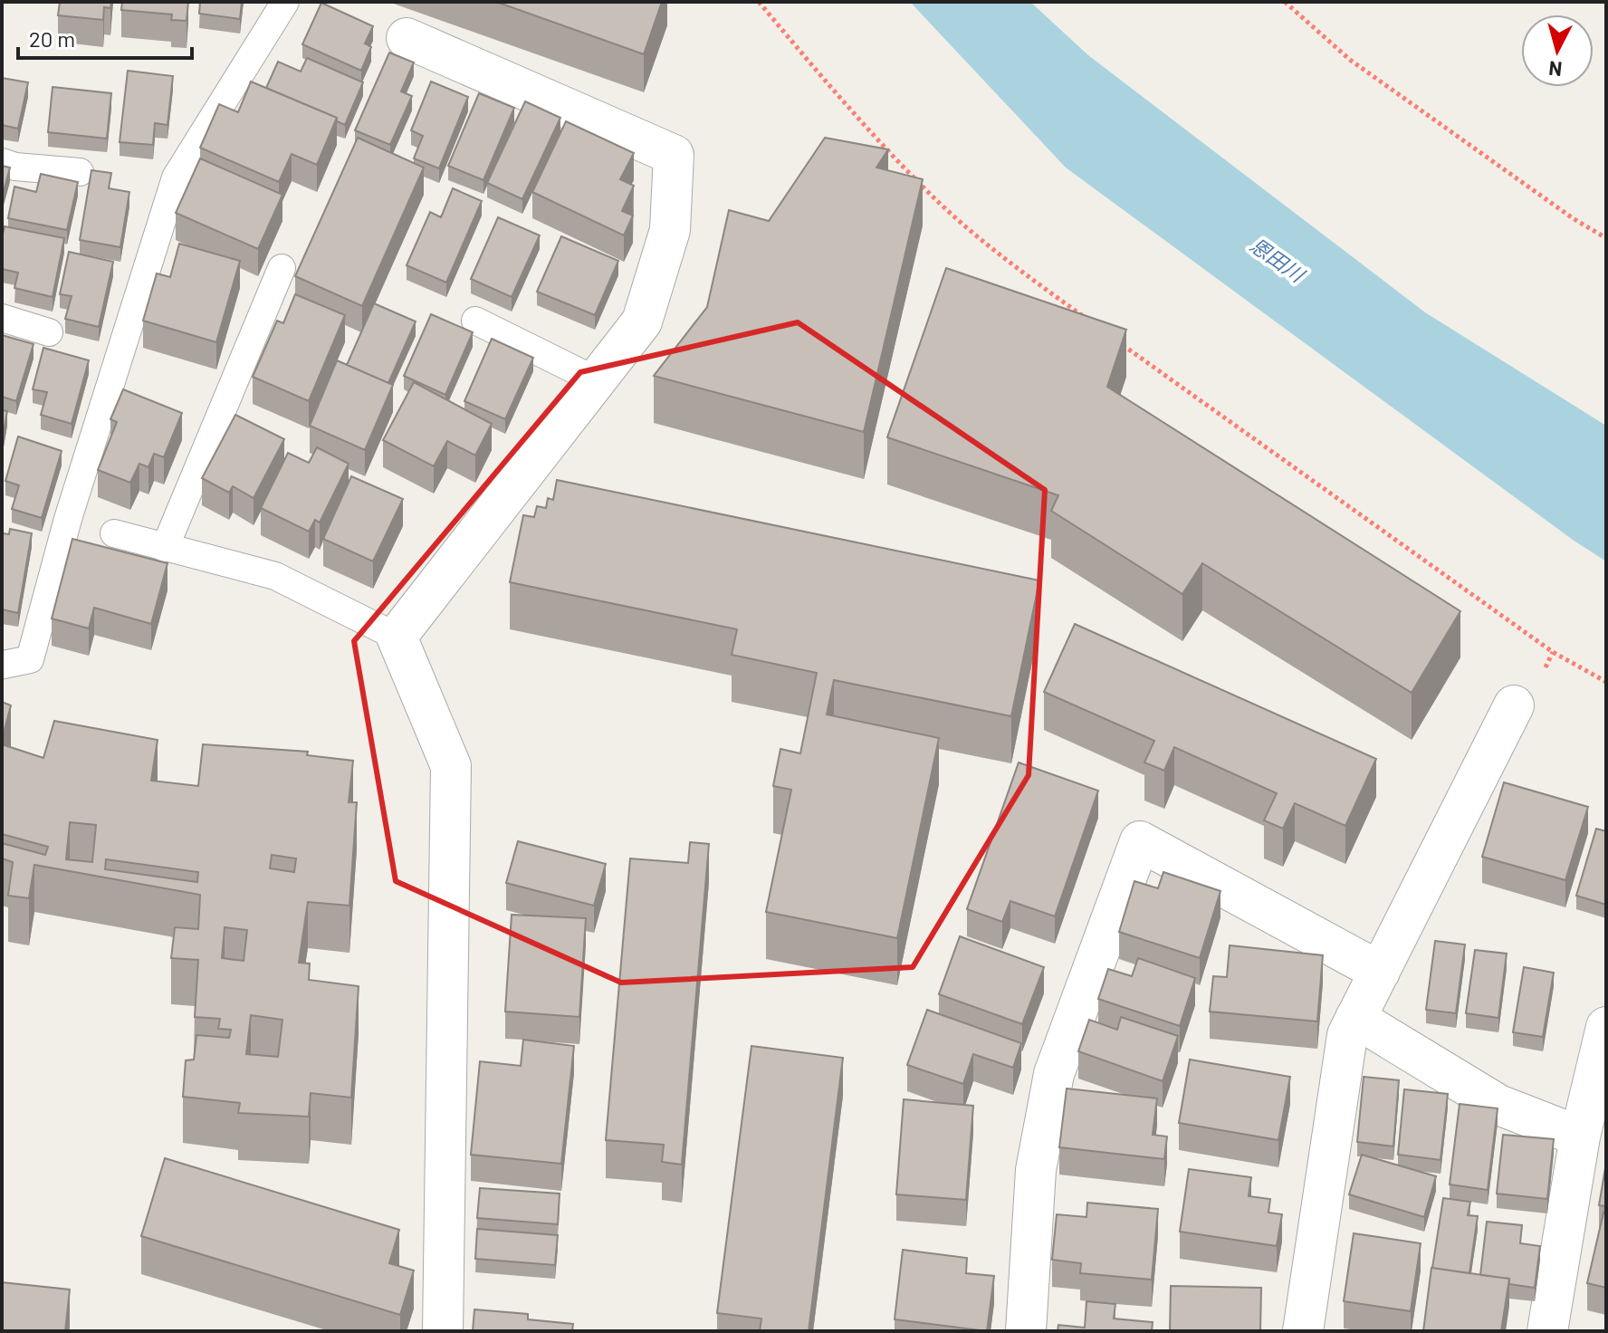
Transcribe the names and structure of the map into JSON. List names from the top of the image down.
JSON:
{
  "water": ["恩田川"],
  "scale_bar": "20 m",
  "north": "bottom"
}
